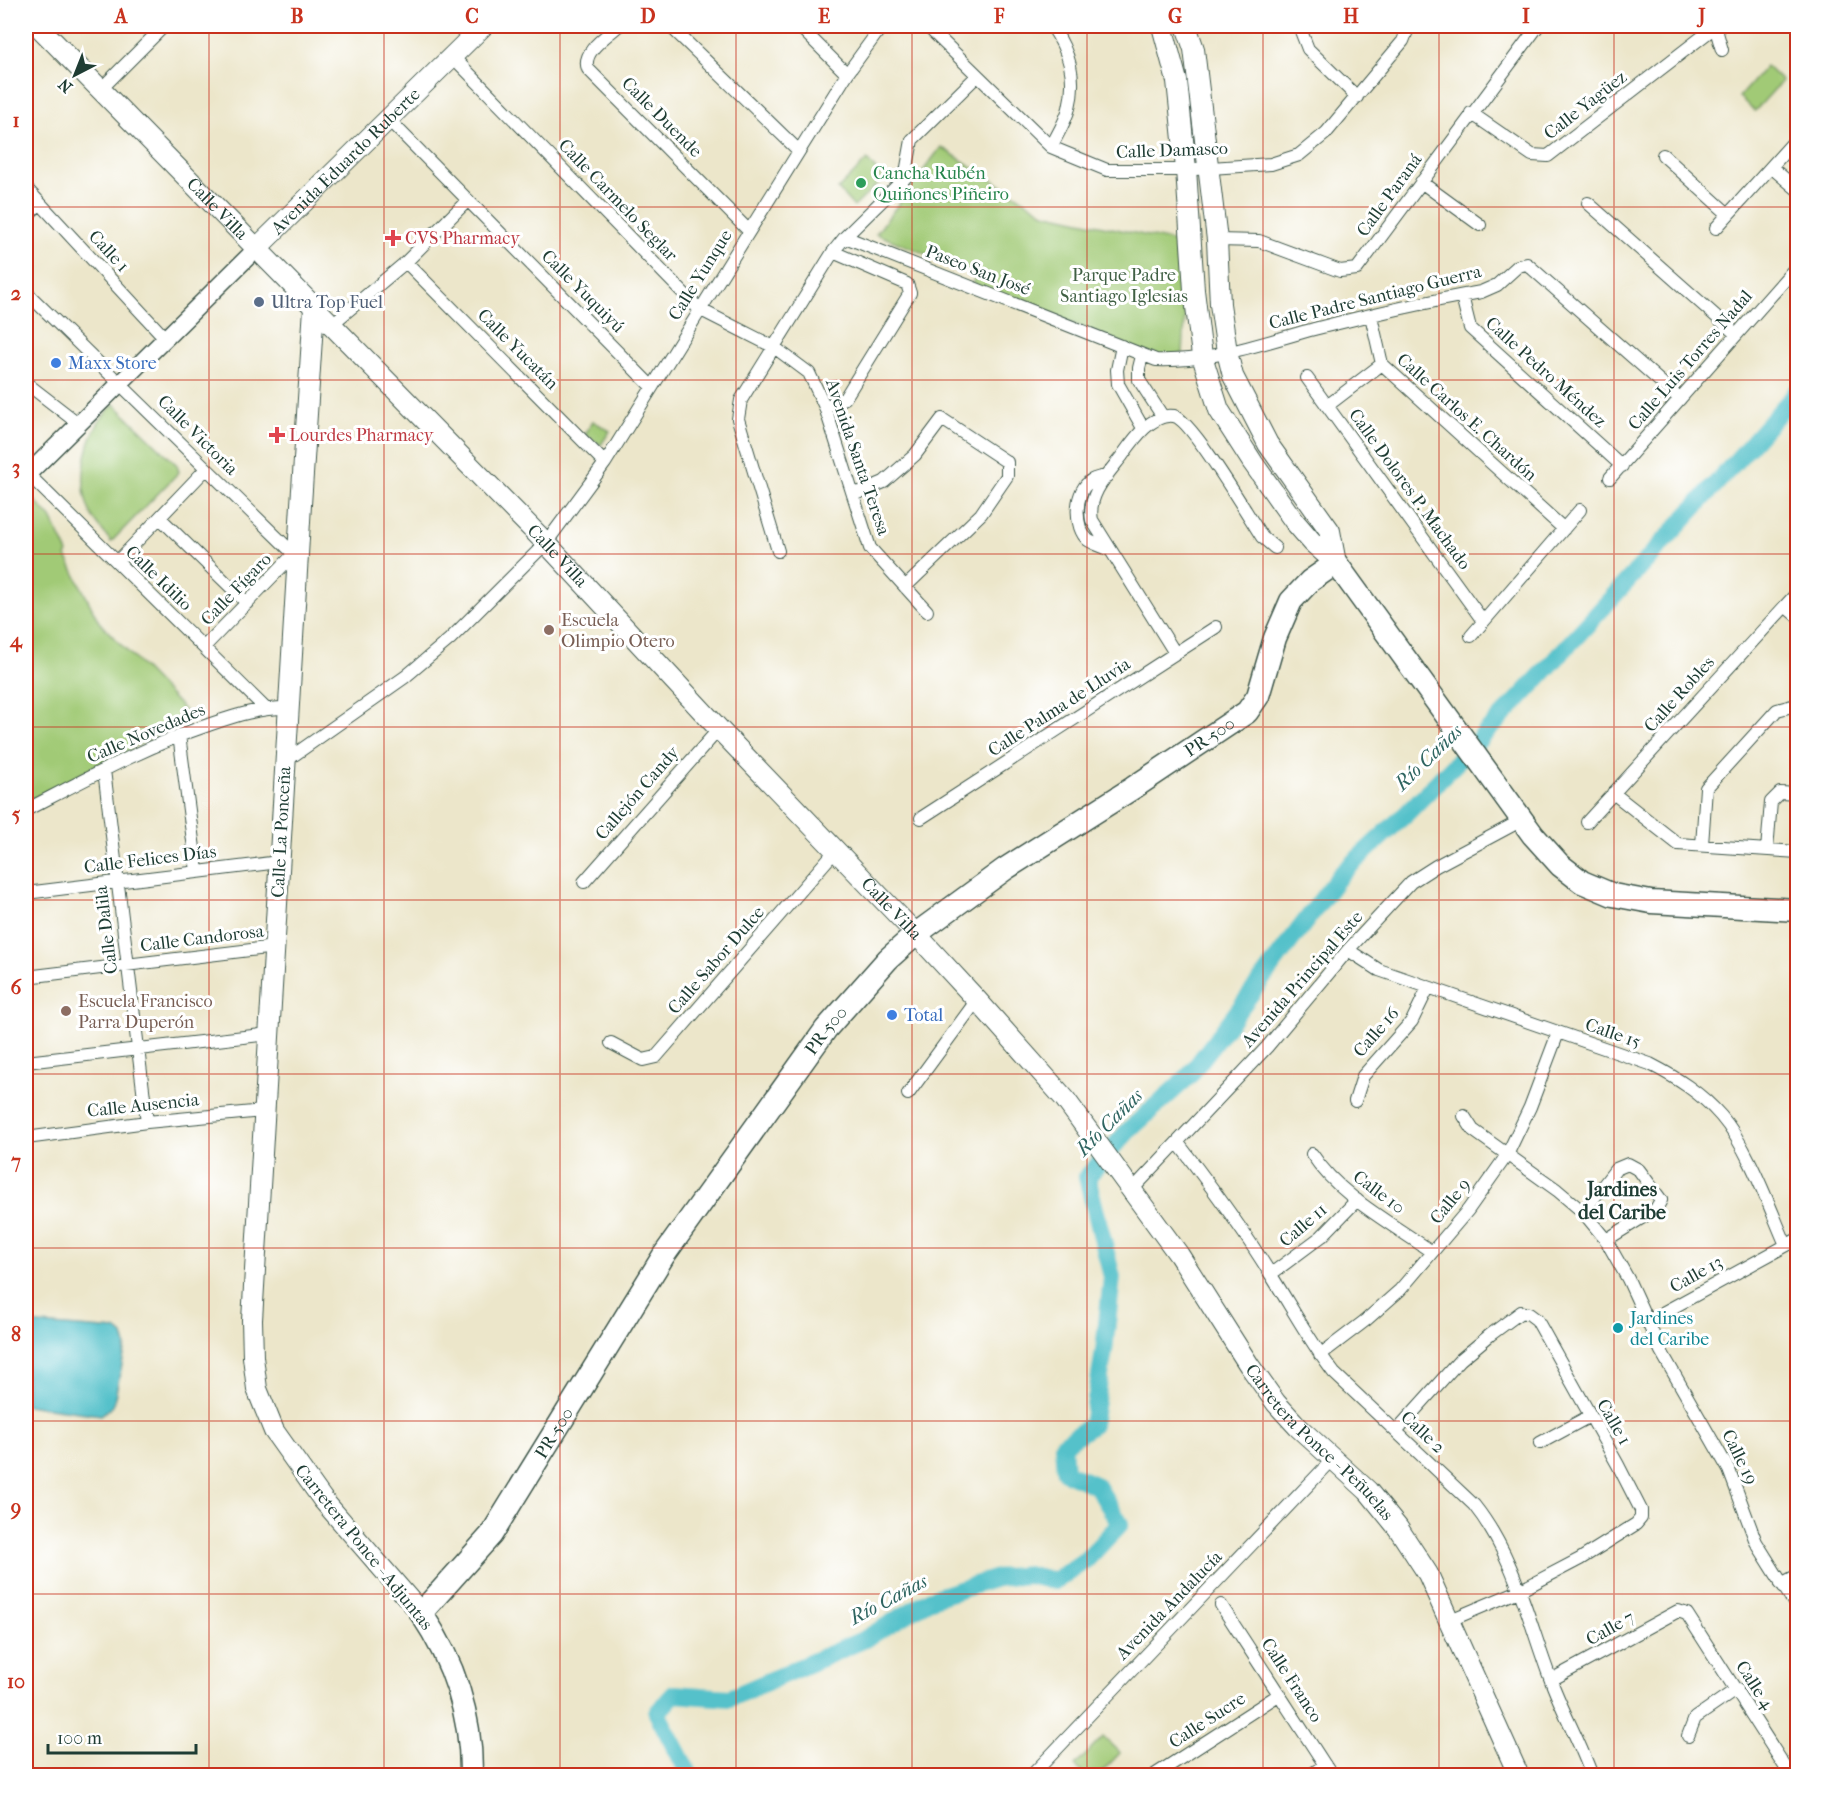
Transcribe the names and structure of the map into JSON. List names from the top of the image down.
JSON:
{
  "streets": {
    "highway": ["PR-500", "Carretera Ponce - Adjuntas"],
    "main road": [
      "Avenida Eduardo Ruberte",
      "Calle Villa",
      "Calle La Ponceña",
      "Carretera Ponce - Peñuelas"
    ],
    "street": [
      "Calle Yagüez",
      "Calle Duende",
      "Calle Damasco",
      "Calle Paraná",
      "Calle Carmelo Seglar",
      "Calle 1",
      "Paseo San José",
      "Calle Yunque",
      "Calle Yuquiyú",
      "Calle Padre Santiago Guerra",
      "Calle Yucatán",
      "Calle Luis Torres Nadal",
      "Calle Pedro Méndez",
      "Calle Carlos E. Chardón",
      "Calle Victoria",
      "Avenida Santa Teresa",
      "Calle Dolores P. Machado",
      "Calle Idilio",
      "Calle Fígaro",
      "Calle Robles",
      "Calle Palma de Lluvia",
      "Calle Novedades",
      "Callejón Candy",
      "Calle Felices Días",
      "Calle Dalila",
      "Calle Candorosa",
      "Calle Sabor Dulce",
      "Avenida Principal Este",
      "Calle 16",
      "Calle 15",
      "Calle Ausencia",
      "Calle 10",
      "Calle 9",
      "Calle 11",
      "Calle 13",
      "Calle 2",
      "Calle 19",
      "Avenida Andalucía",
      "Calle 7",
      "Calle Franco",
      "Calle 4",
      "Calle Sucre"
    ]
  },
  "crossings": [
    ["Calle Yagüez", "Calle Paraná"],
    ["Calle Duende", "Calle Yunque"],
    ["Avenida Eduardo Ruberte", "Calle Carmelo Seglar"],
    ["Avenida Eduardo Ruberte", "Calle Villa"],
    ["Avenida Eduardo Ruberte", "Calle 1"],
    ["Avenida Eduardo Ruberte", "Calle Yuquiyú"],
    ["Avenida Eduardo Ruberte", "Calle Victoria"],
    ["Avenida Eduardo Ruberte", "Calle Idilio"],
    ["Calle Carmelo Seglar", "Calle Yunque"],
    ["Calle Carmelo Seglar", "Avenida Santa Teresa"],
    ["Calle Villa", "Calle Yunque"],
    ["Calle Villa", "PR-500"],
    ["Calle Villa", "Callejón Candy"],
    ["Calle Villa", "Calle La Ponceña"],
    ["Calle Villa", "Calle Sabor Dulce"],
    ["Calle Villa", "Carretera Ponce - Peñuelas"],
    ["Calle 1", "Calle 2"],
    ["Calle 1", "Carretera Ponce - Peñuelas"],
    ["Paseo San José", "Calle Padre Santiago Guerra"],
    ["Calle Yunque", "Calle Yuquiyú"],
    ["Calle Yunque", "Calle Yucatán"],
    ["Calle Yunque", "Calle La Ponceña"],
    ["Calle Padre Santiago Guerra", "Calle Luis Torres Nadal"],
    ["Calle Padre Santiago Guerra", "Calle Pedro Méndez"],
    ["Calle Padre Santiago Guerra", "Calle Carlos E. Chardón"],
    ["Calle Luis Torres Nadal", "Calle Pedro Méndez"],
    ["Calle Victoria", "Calle Fígaro"],
    ["Calle Victoria", "Calle La Ponceña"],
    ["Calle Idilio", "Calle Fígaro"],
    ["Calle Idilio", "Calle Novedades"],
    ["Calle Fígaro", "Calle La Ponceña"],
    ["Calle Novedades", "Calle La Ponceña"],
    ["Calle Novedades", "Calle Dalila"],
    ["PR-500", "Carretera Ponce - Adjuntas"],
    ["Calle La Ponceña", "Calle Felices Días"],
    ["Calle La Ponceña", "Calle Candorosa"],
    ["Calle La Ponceña", "Calle Ausencia"],
    ["Calle La Ponceña", "Carretera Ponce - Adjuntas"],
    ["Calle Felices Días", "Calle Dalila"],
    ["Calle Dalila", "Calle Candorosa"],
    ["Calle Dalila", "Calle Ausencia"],
    ["Avenida Principal Este", "Calle 15"],
    ["Avenida Principal Este", "Calle 2"],
    ["Avenida Principal Este", "Carretera Ponce - Peñuelas"],
    ["Calle 16", "Calle 15"],
    ["Calle 15", "Calle 9"],
    ["Calle 15", "Calle 13"],
    ["Calle 10", "Calle 9"],
    ["Calle 10", "Calle 11"],
    ["Calle 9", "Calle 2"],
    ["Calle 11", "Calle 2"],
    ["Calle 13", "Calle 19"],
    ["Calle 2", "Calle 7"],
    ["Carretera Ponce - Peñuelas", "Avenida Andalucía"],
    ["Calle 7", "Calle 4"],
    ["Calle Franco", "Calle Sucre"]
  ],
  "districts": ["Jardines del Caribe"],
  "water": ["Río Cañas"],
  "parks": ["Parque Padre Santiago Iglesias"],
  "places": {
    "other": [
      "Cancha Rubén Quiñones Piñeiro",
      "Ultra Top Fuel",
      "Maxx Store",
      "Escuela Olimpio Otero",
      "Escuela Francisco Parra Duperón",
      "Total",
      "Jardines del Caribe"
    ],
    "health": ["CVS Pharmacy", "Lourdes Pharmacy"]
  },
  "scale_bar": "100 m",
  "north": "bottom left",
  "grid": {
    "columns": [
      "A",
      "B",
      "C",
      "D",
      "E",
      "F",
      "G",
      "H",
      "I",
      "J"
    ],
    "rows": [
      "1",
      "2",
      "3",
      "4",
      "5",
      "6",
      "7",
      "8",
      "9",
      "10"
    ]
  }
}
